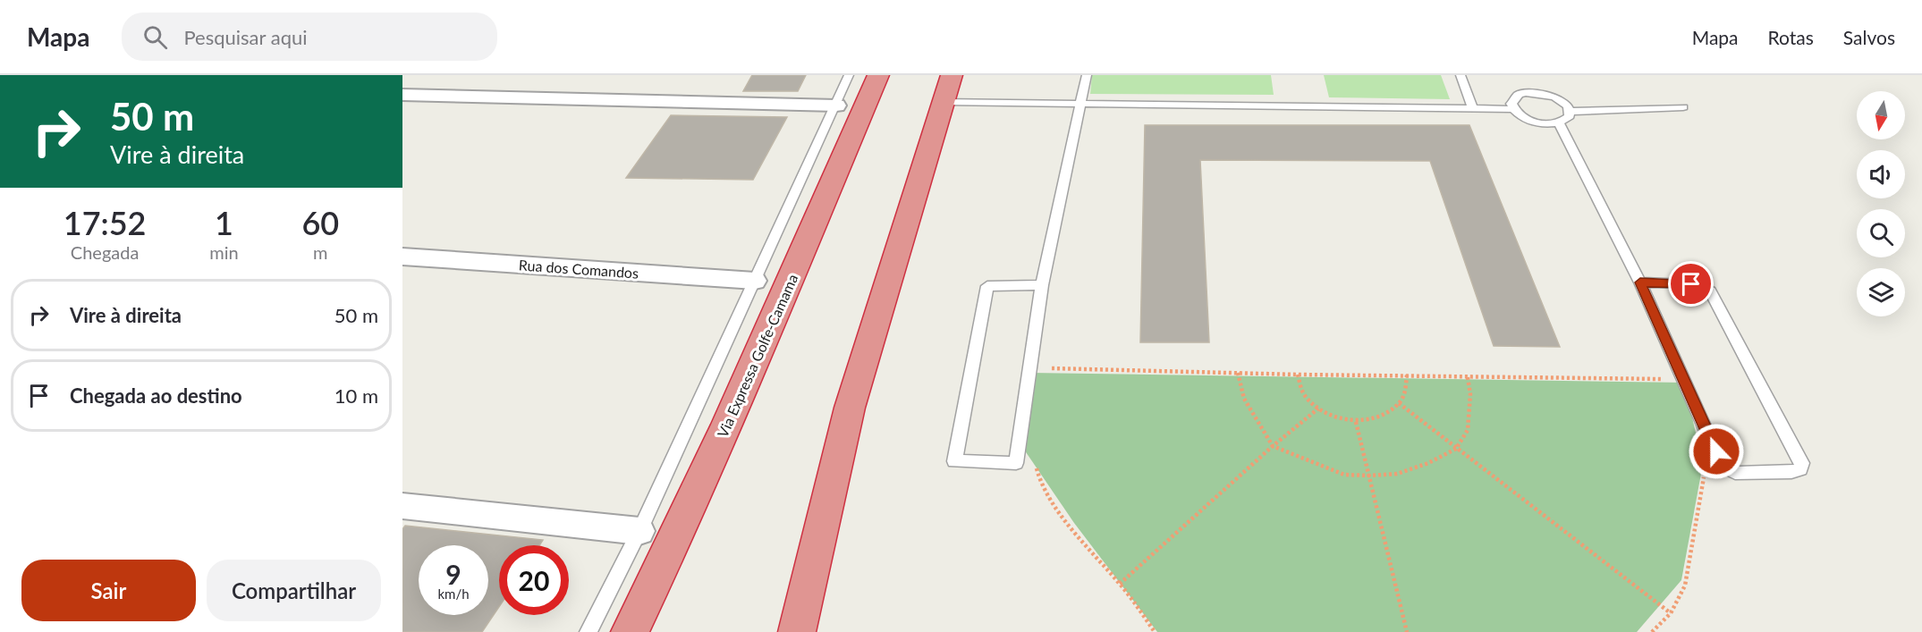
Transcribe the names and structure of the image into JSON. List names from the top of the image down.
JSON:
{
  "streets": {
    "highway": ["Via Expressa Golfe-Camama"],
    "street": ["Rua dos Comandos"]
  },
  "north": "bottom",
  "page": {
    "header": "Mapa",
    "search": "Pesquisar aqui",
    "nav": ["Mapa", "Rotas", "Salvos"],
    "turn": ["50 m", "Vire à direita"],
    "eta": [
      "17:52",
      "Chegada",
      "1",
      "min",
      "60",
      "m"
    ],
    "list": [
      {
        "name": "Vire à direita",
        "value": "50 m"
      },
      {
        "name": "Chegada ao destino",
        "value": "10 m"
      }
    ],
    "speed": "9 km/h",
    "limit": "20",
    "buttons": ["Sair", "Compartilhar"]
  }
}
